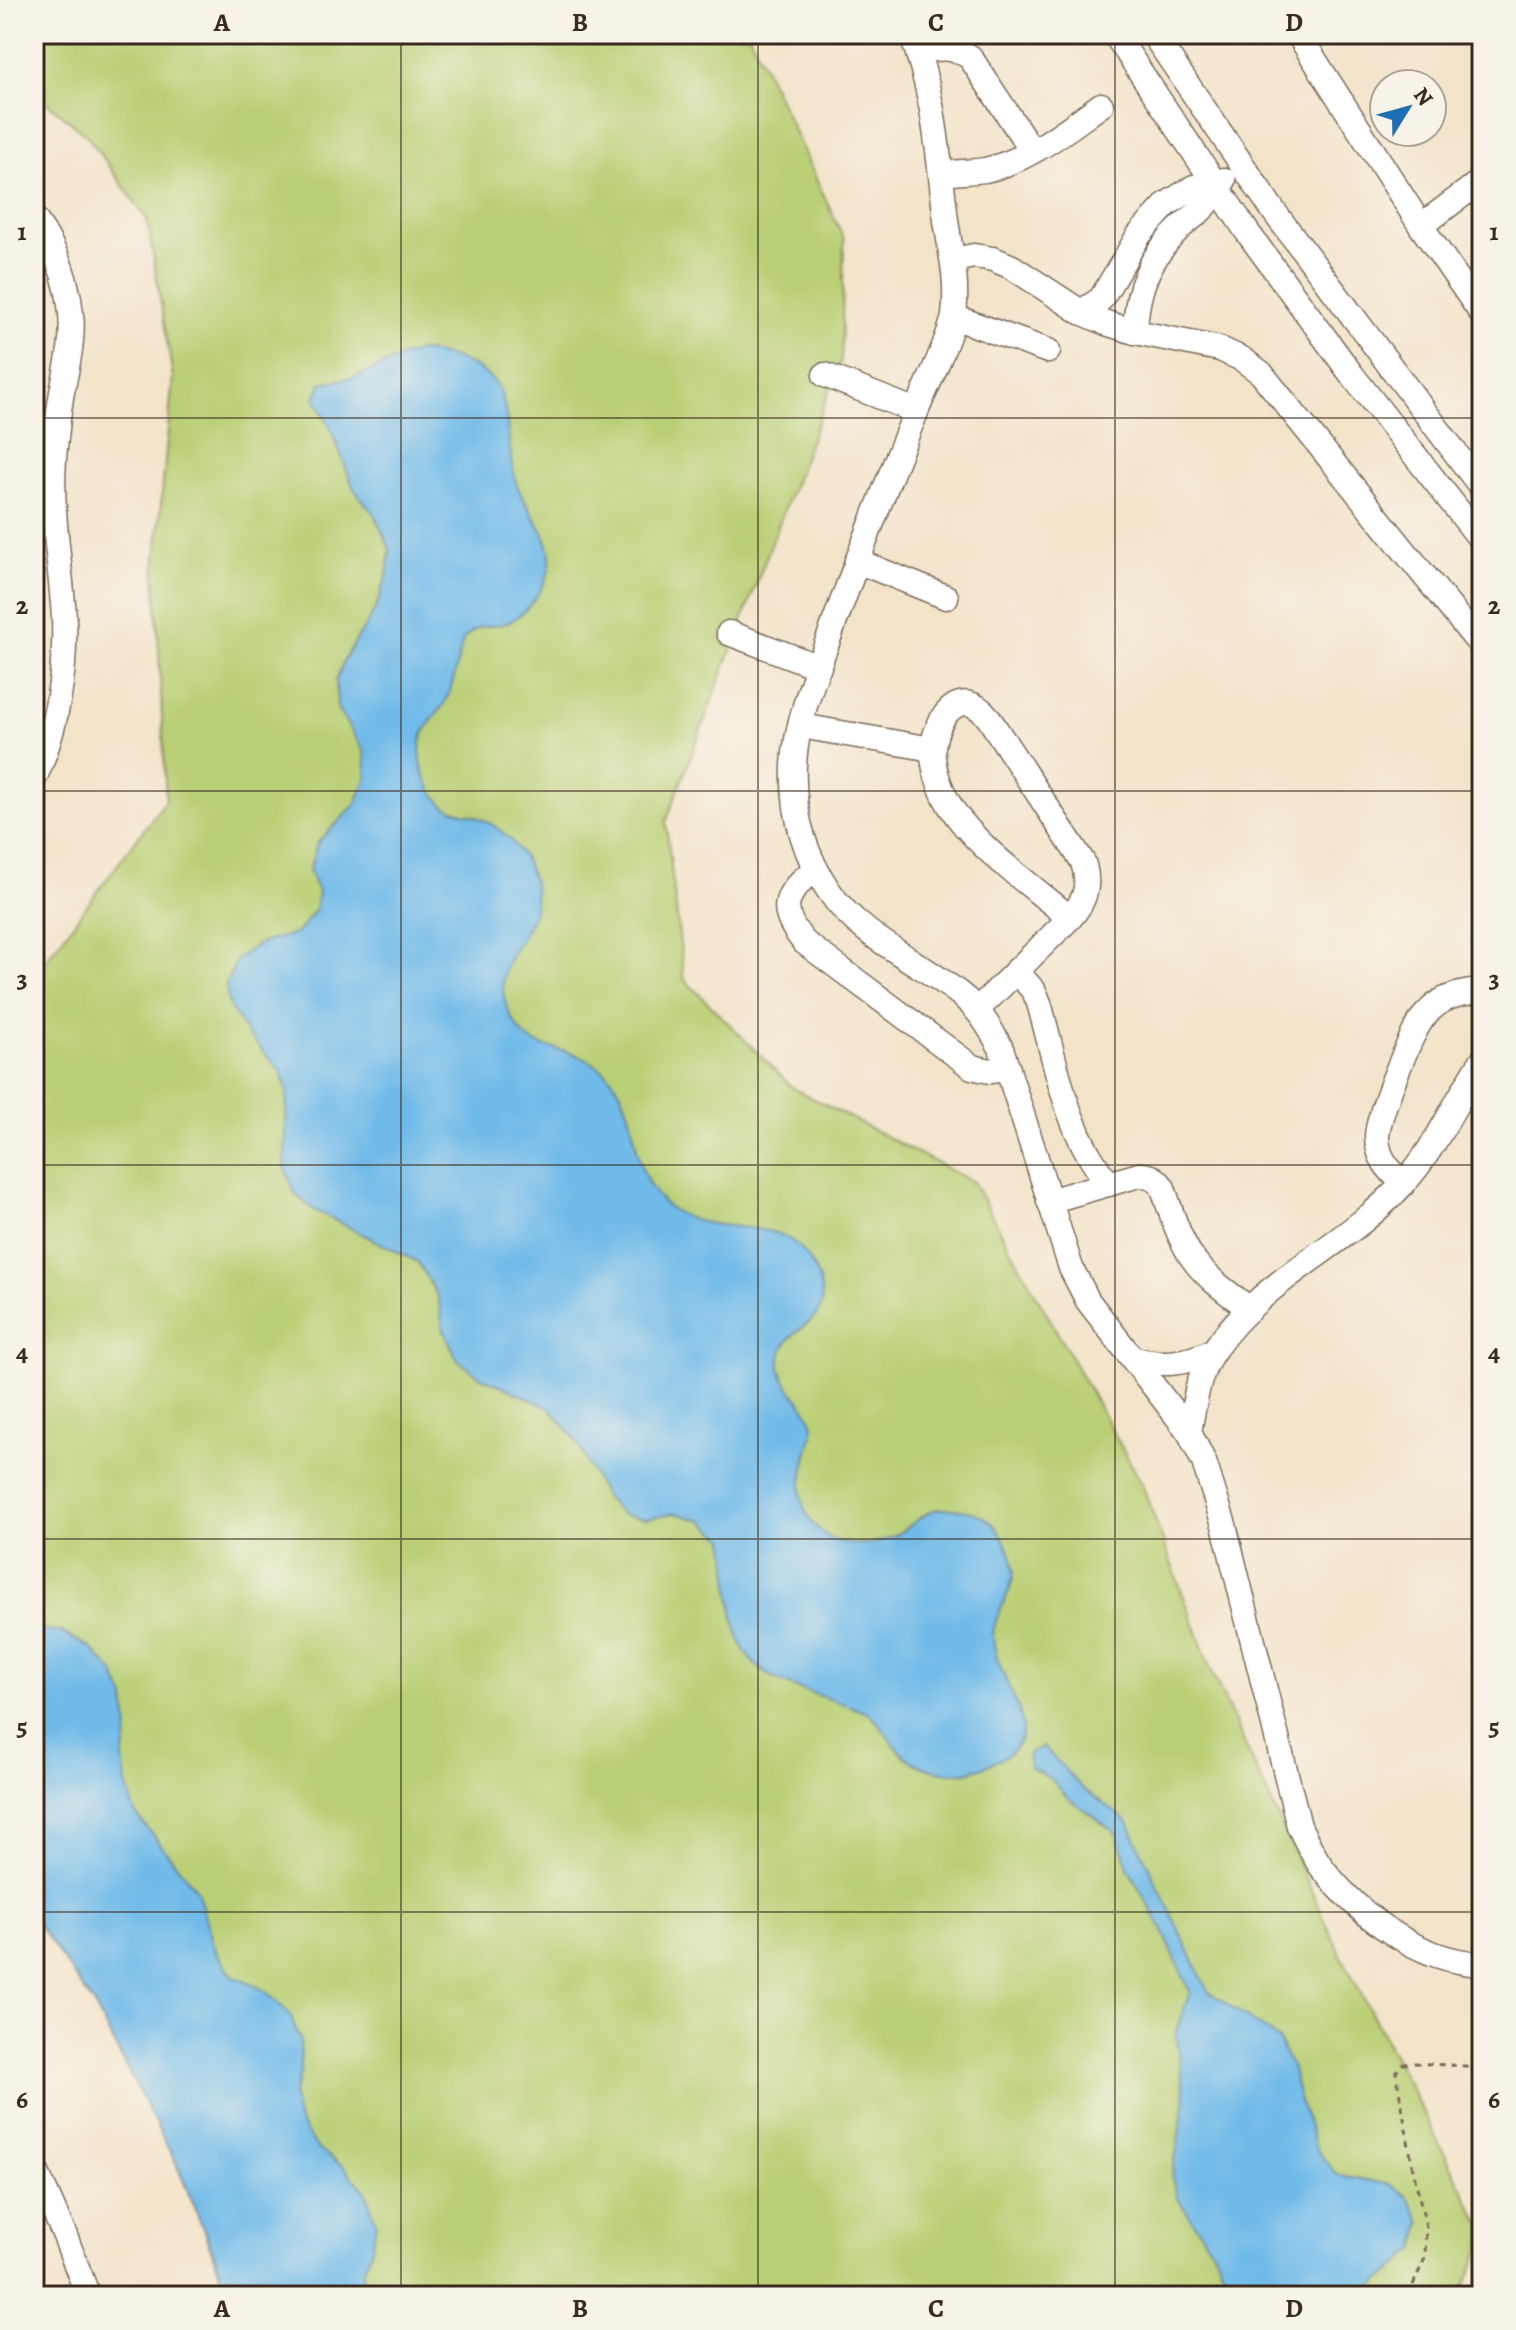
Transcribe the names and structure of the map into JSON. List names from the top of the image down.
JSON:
{
  "north": "top right",
  "grid": {
    "columns": [
      "A",
      "B",
      "C",
      "D"
    ],
    "rows": [
      "1",
      "2",
      "3",
      "4",
      "5",
      "6"
    ]
  }
}
